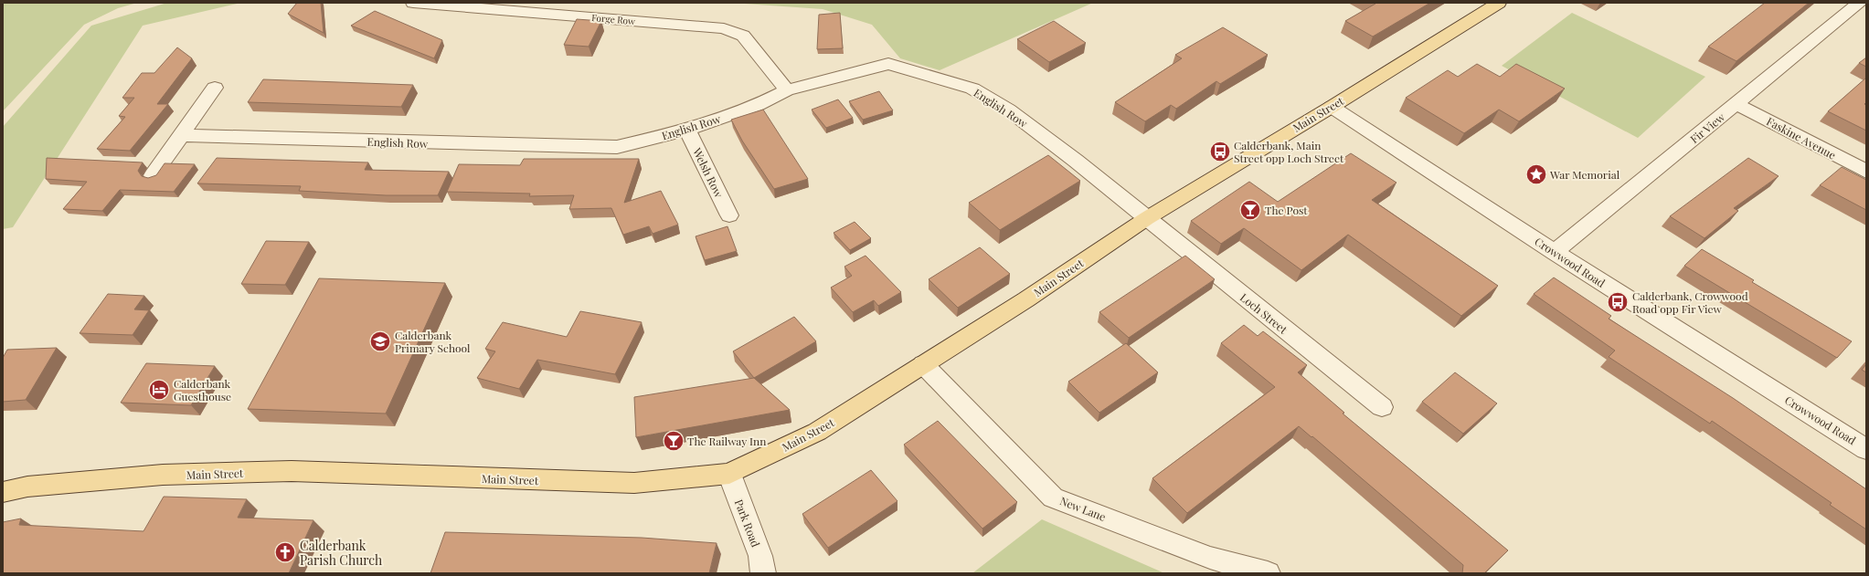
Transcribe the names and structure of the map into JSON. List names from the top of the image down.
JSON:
{
  "streets": {
    "main road": ["Main Street"],
    "street": [
      "Forge Row",
      "English Row",
      "Fir View",
      "Faskine Avenue",
      "Welsh Row",
      "Crowwood Road",
      "Loch Street",
      "New Lane",
      "Park Road"
    ]
  },
  "crossings": [
    ["Forge Row", "English Row"],
    ["English Row", "Main Street"],
    ["English Row", "Welsh Row"],
    ["English Row", "Loch Street"],
    ["Main Street", "Crowwood Road"],
    ["Main Street", "Loch Street"],
    ["Main Street", "New Lane"],
    ["Main Street", "Park Road"],
    ["Fir View", "Faskine Avenue"],
    ["Fir View", "Crowwood Road"]
  ],
  "places": {
    "bus stop": ["Calderbank, Main Street opp Loch Street", "Calderbank, Crowwood Road opp Fir View"],
    "place": ["War Memorial"],
    "bar": ["The Post", "The Railway Inn"],
    "school or university": ["Calderbank Primary School"],
    "hotel": ["Calderbank Guesthouse"],
    "church": ["Calderbank Parish Church"]
  }
}
